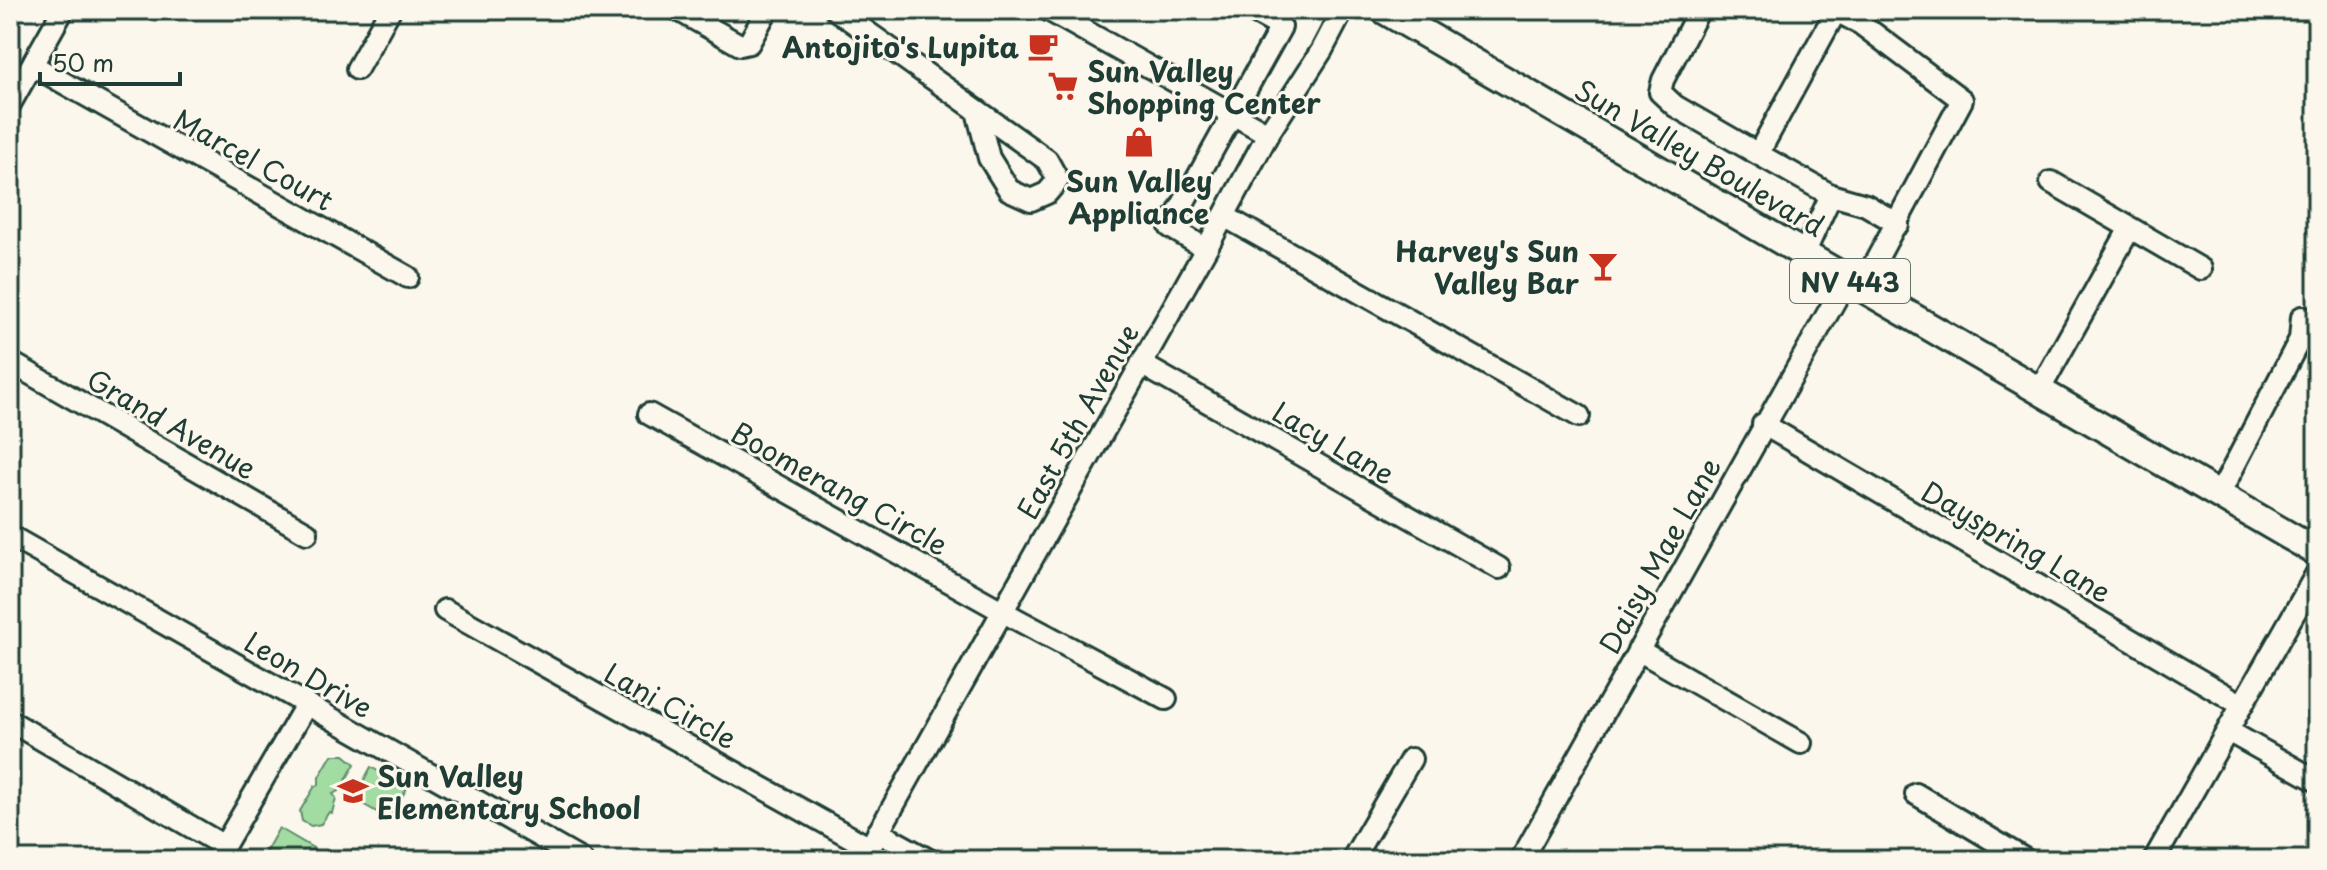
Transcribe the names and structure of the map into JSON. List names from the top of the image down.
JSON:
{
  "streets": {
    "main road": ["Sun Valley Boulevard", "NV 443"],
    "street": [
      "Marcel Court",
      "East 5th Avenue",
      "Grand Avenue",
      "Lacy Lane",
      "Boomerang Circle",
      "Dayspring Lane",
      "Daisy Mae Lane",
      "Leon Drive",
      "Lani Circle"
    ]
  },
  "crossings": [
    ["Sun Valley Boulevard", "Daisy Mae Lane"],
    ["East 5th Avenue", "Lacy Lane"],
    ["East 5th Avenue", "Boomerang Circle"],
    ["East 5th Avenue", "Lani Circle"],
    ["Dayspring Lane", "Daisy Mae Lane"]
  ],
  "places": {
    "cafe": ["Antojito's Lupita"],
    "supermarket": ["Sun Valley Shopping Center"],
    "shop": ["Sun Valley Appliance"],
    "bar": ["Harvey's Sun Valley Bar"],
    "school or university": ["Sun Valley Elementary School"]
  },
  "scale_bar": "50 m"
}
